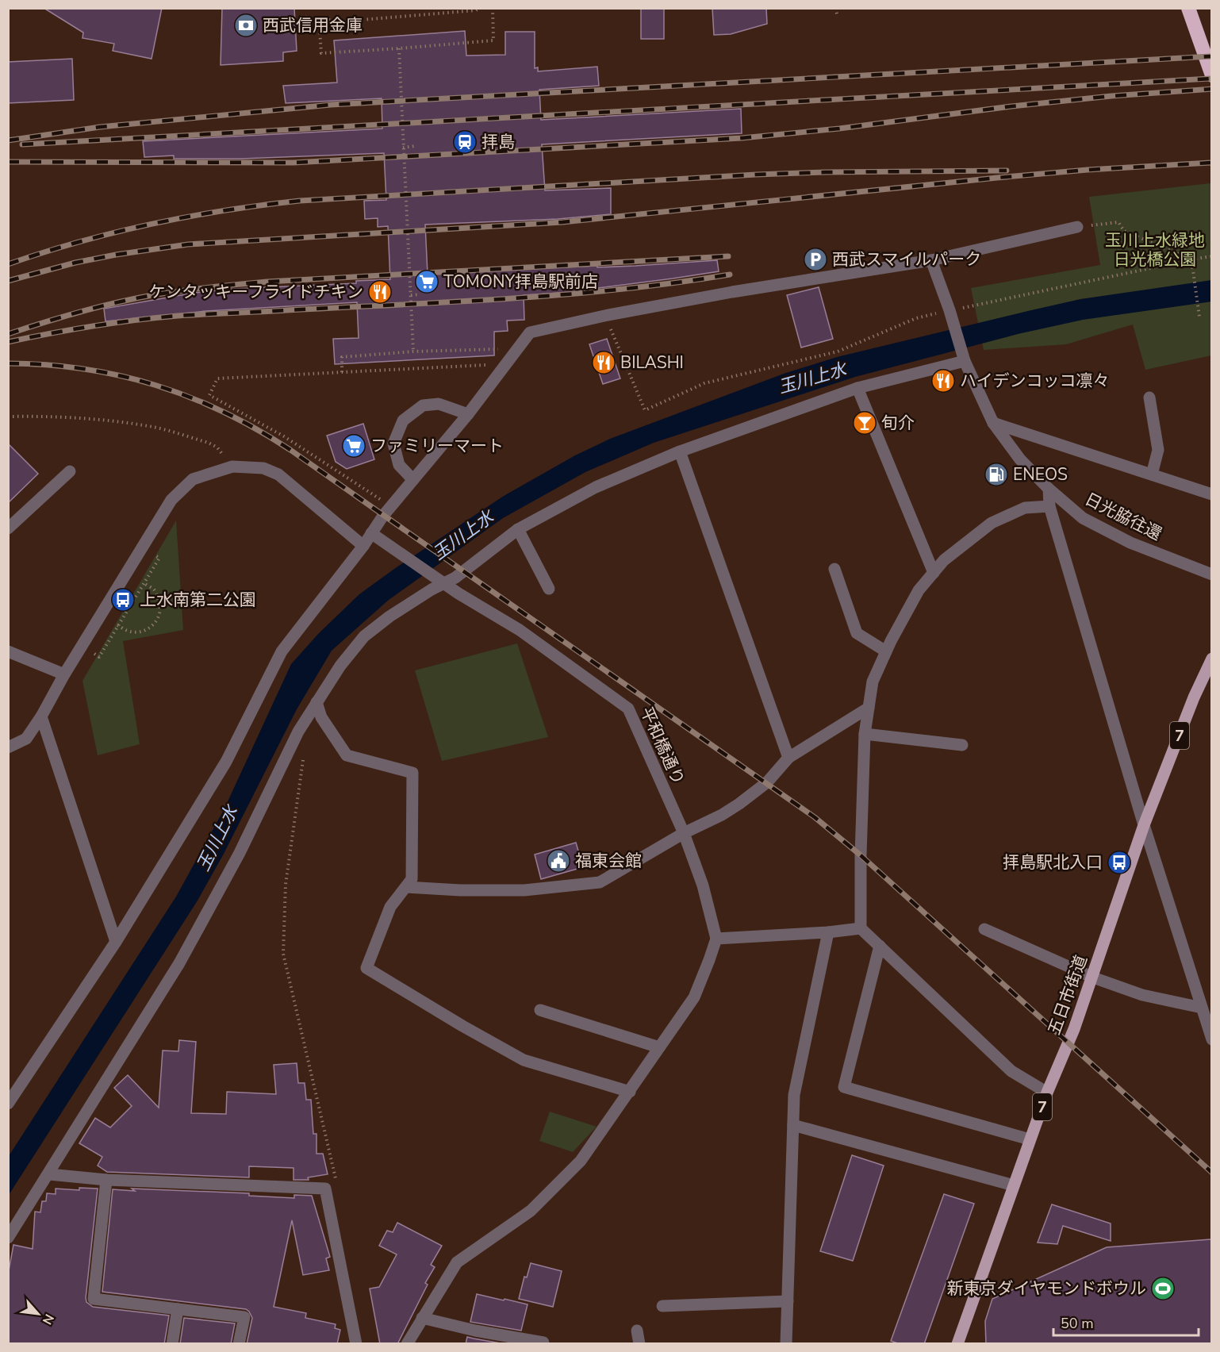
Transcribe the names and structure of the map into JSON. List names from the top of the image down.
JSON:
{
  "streets": {
    "main road": ["7", "五日市街道"],
    "street": ["日光脇往還", "平和橋通り"]
  },
  "water": ["玉川上水"],
  "parks": ["玉川上水緑地 日光橋公園"],
  "places": {
    "bank": ["西武信用金庫"],
    "station": ["拝島"],
    "parking": ["西武スマイルパーク"],
    "supermarket": ["TOMONY拝島駅前店", "ファミリーマート"],
    "restaurant": ["ケンタッキーフライドチキン", "BILASHI", "ハイデンコッコ凛々"],
    "bar": ["旬介"],
    "fuel station": ["ENEOS"],
    "bus stop": ["上水南第二公園", "拝島駅北入口"],
    "public building": ["福東会館"],
    "sports": ["新東京ダイヤモンドボウル"]
  },
  "scale_bar": "50 m",
  "north": "bottom right"
}
